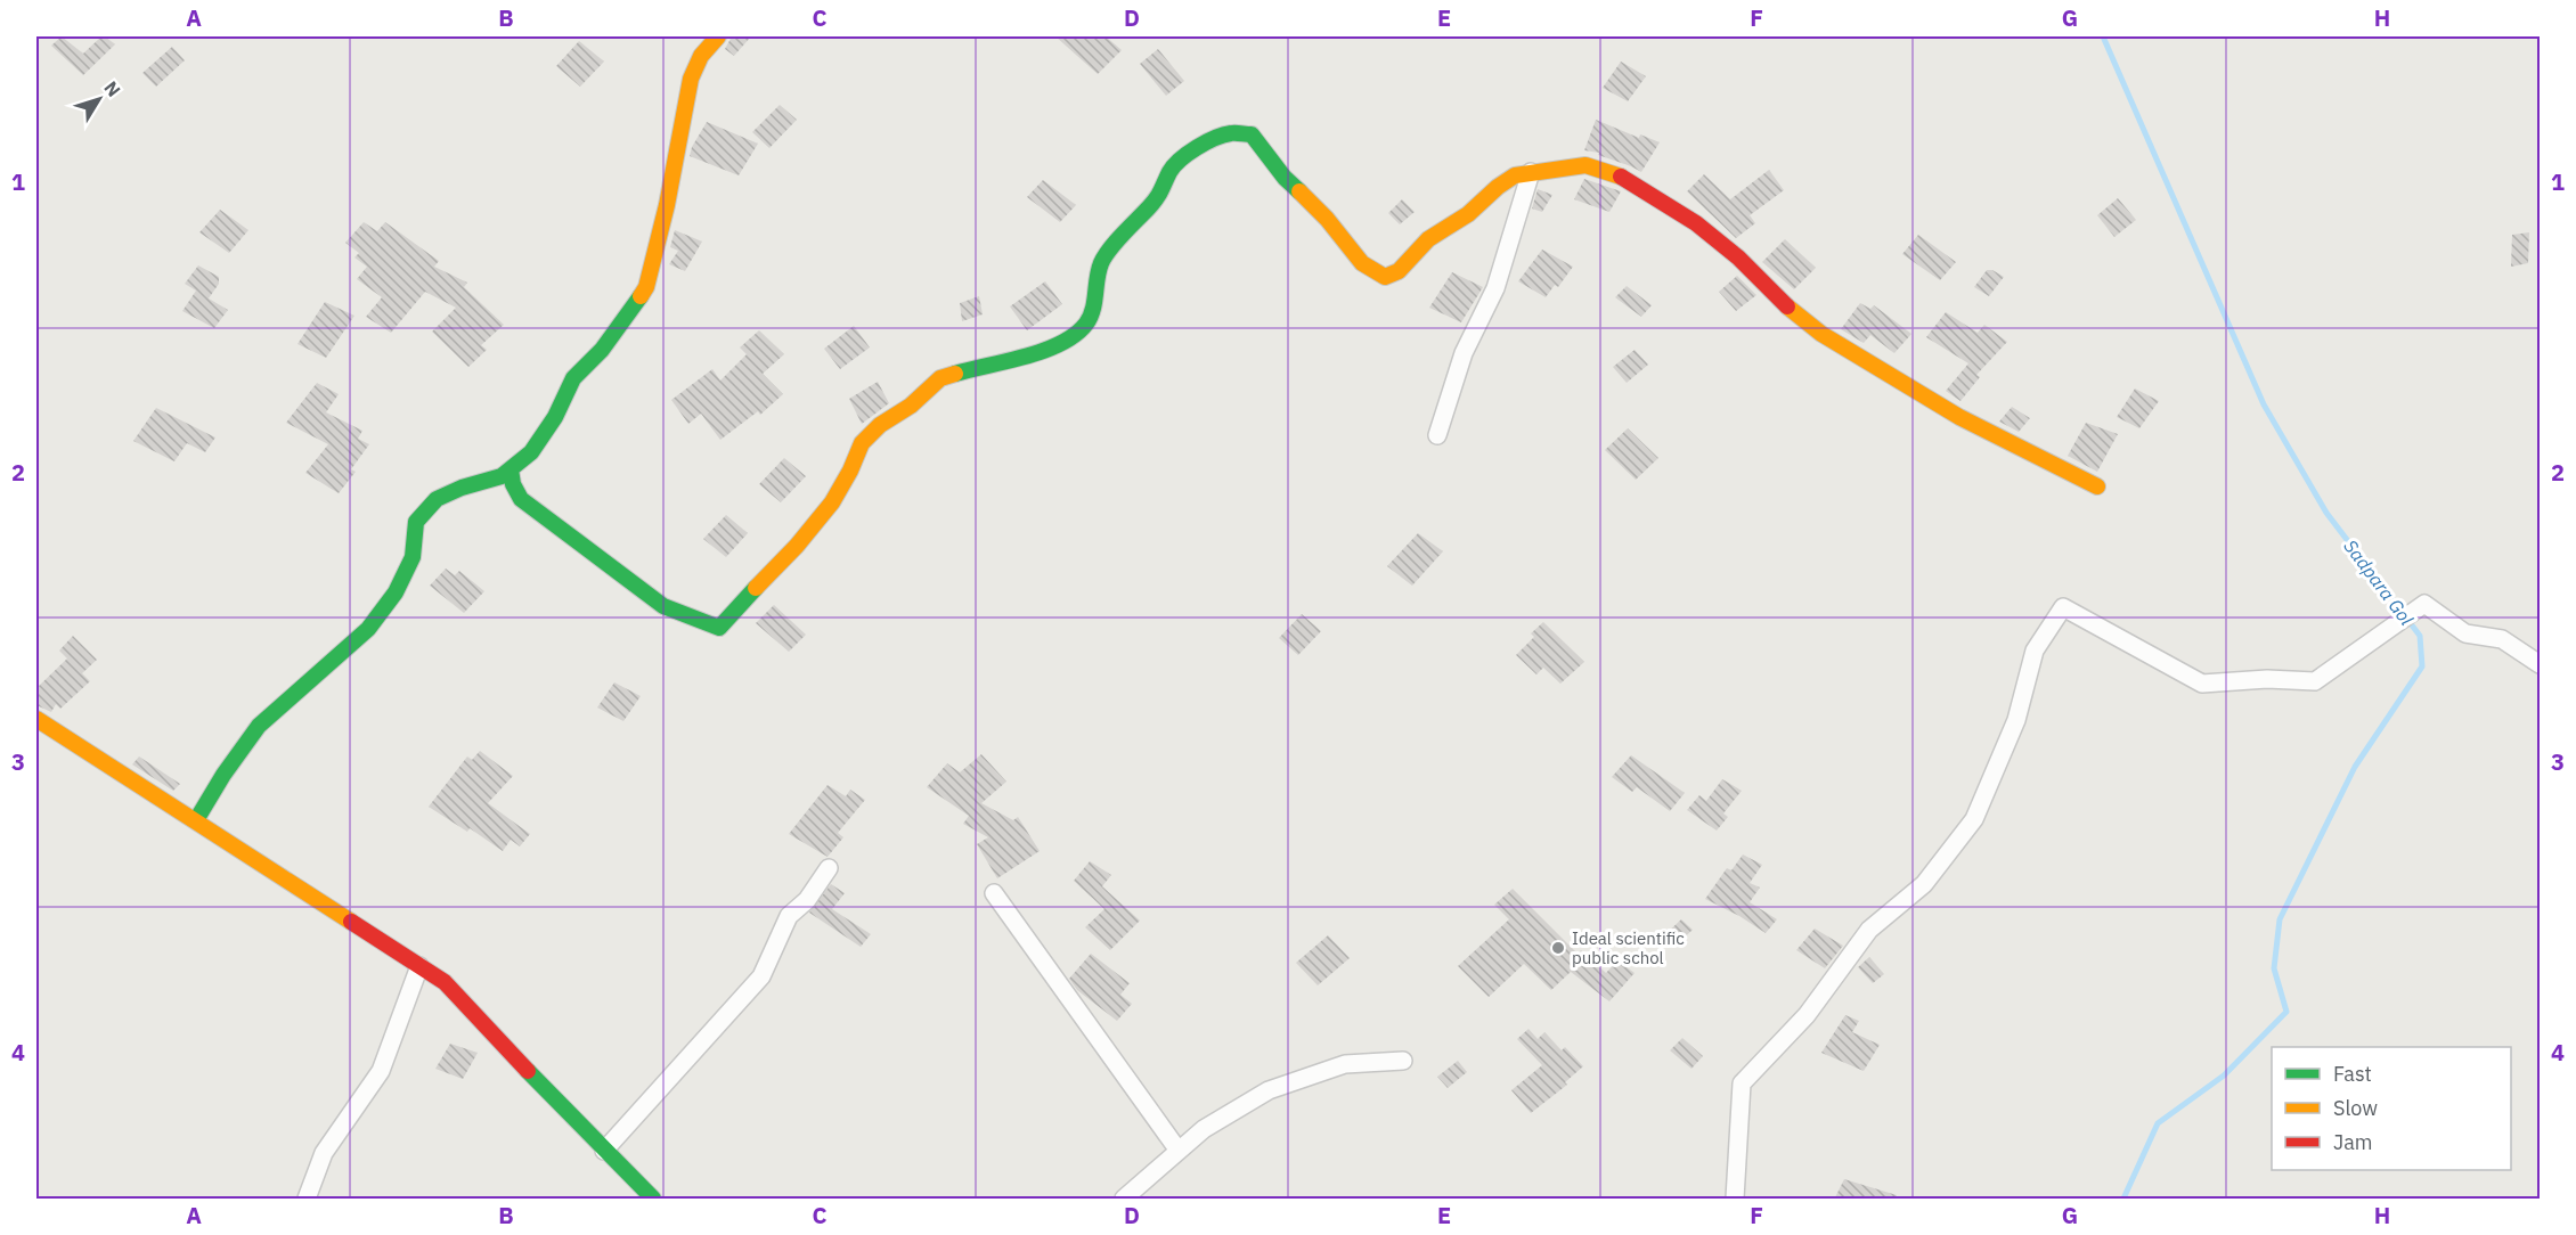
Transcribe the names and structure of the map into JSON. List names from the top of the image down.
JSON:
{
  "water": ["Sadpara Gol"],
  "places": ["Ideal scientific public schol"],
  "legend": ["Fast", "Slow", "Jam"],
  "north": "top right",
  "grid": {
    "columns": [
      "A",
      "B",
      "C",
      "D",
      "E",
      "F",
      "G",
      "H"
    ],
    "rows": [
      "1",
      "2",
      "3",
      "4"
    ]
  }
}
